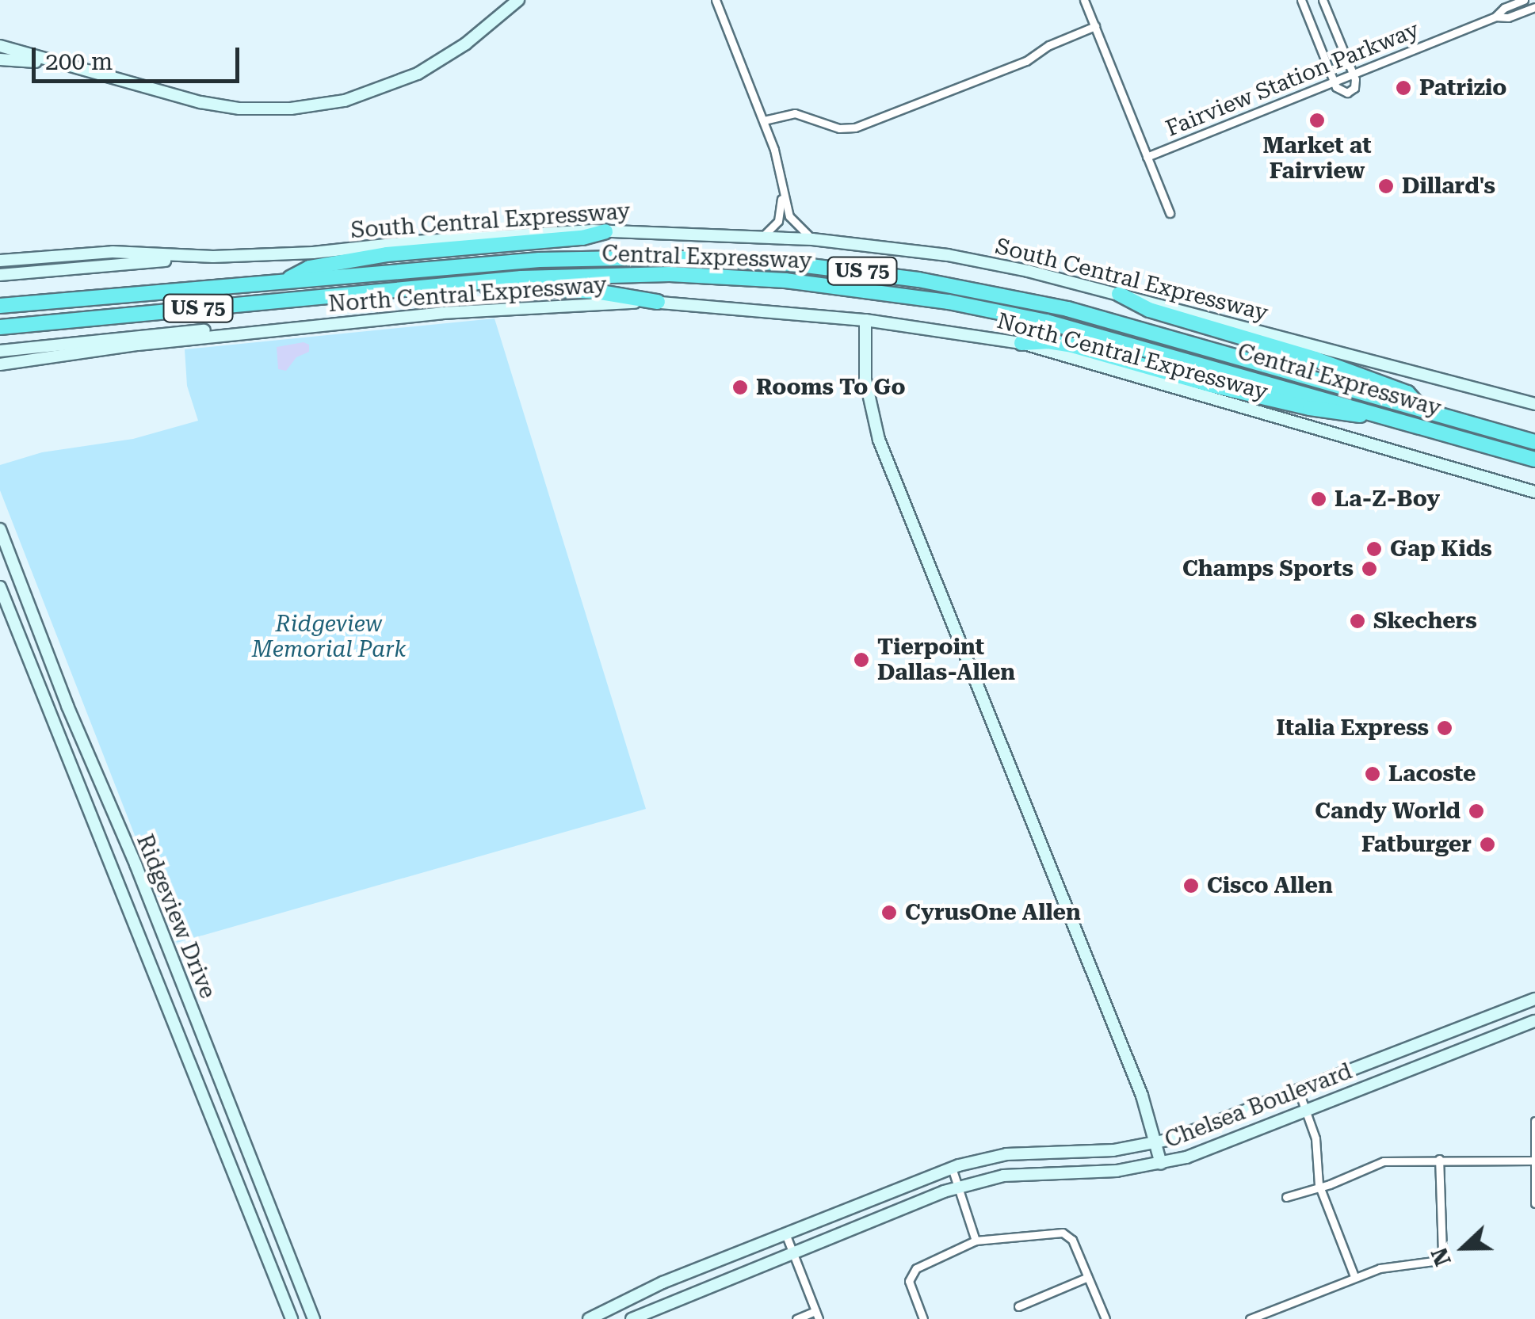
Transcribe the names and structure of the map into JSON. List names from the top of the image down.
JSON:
{
  "streets": {
    "highway": ["Central Expressway", "US 75"],
    "main road": [
      "South Central Expressway",
      "North Central Expressway",
      "Ridgeview Drive",
      "Chelsea Boulevard"
    ],
    "street": ["Fairview Station Parkway"]
  },
  "parks": ["Ridgeview Memorial Park"],
  "places": [
    "Patrizio",
    "Market at Fairview",
    "Dillard's",
    "Rooms To Go",
    "La-Z-Boy",
    "Gap Kids",
    "Champs Sports",
    "Skechers",
    "Tierpoint Dallas-Allen",
    "Italia Express",
    "Lacoste",
    "Candy World",
    "Fatburger",
    "Cisco Allen",
    "CyrusOne Allen"
  ],
  "scale_bar": "200 m",
  "north": "left"
}
